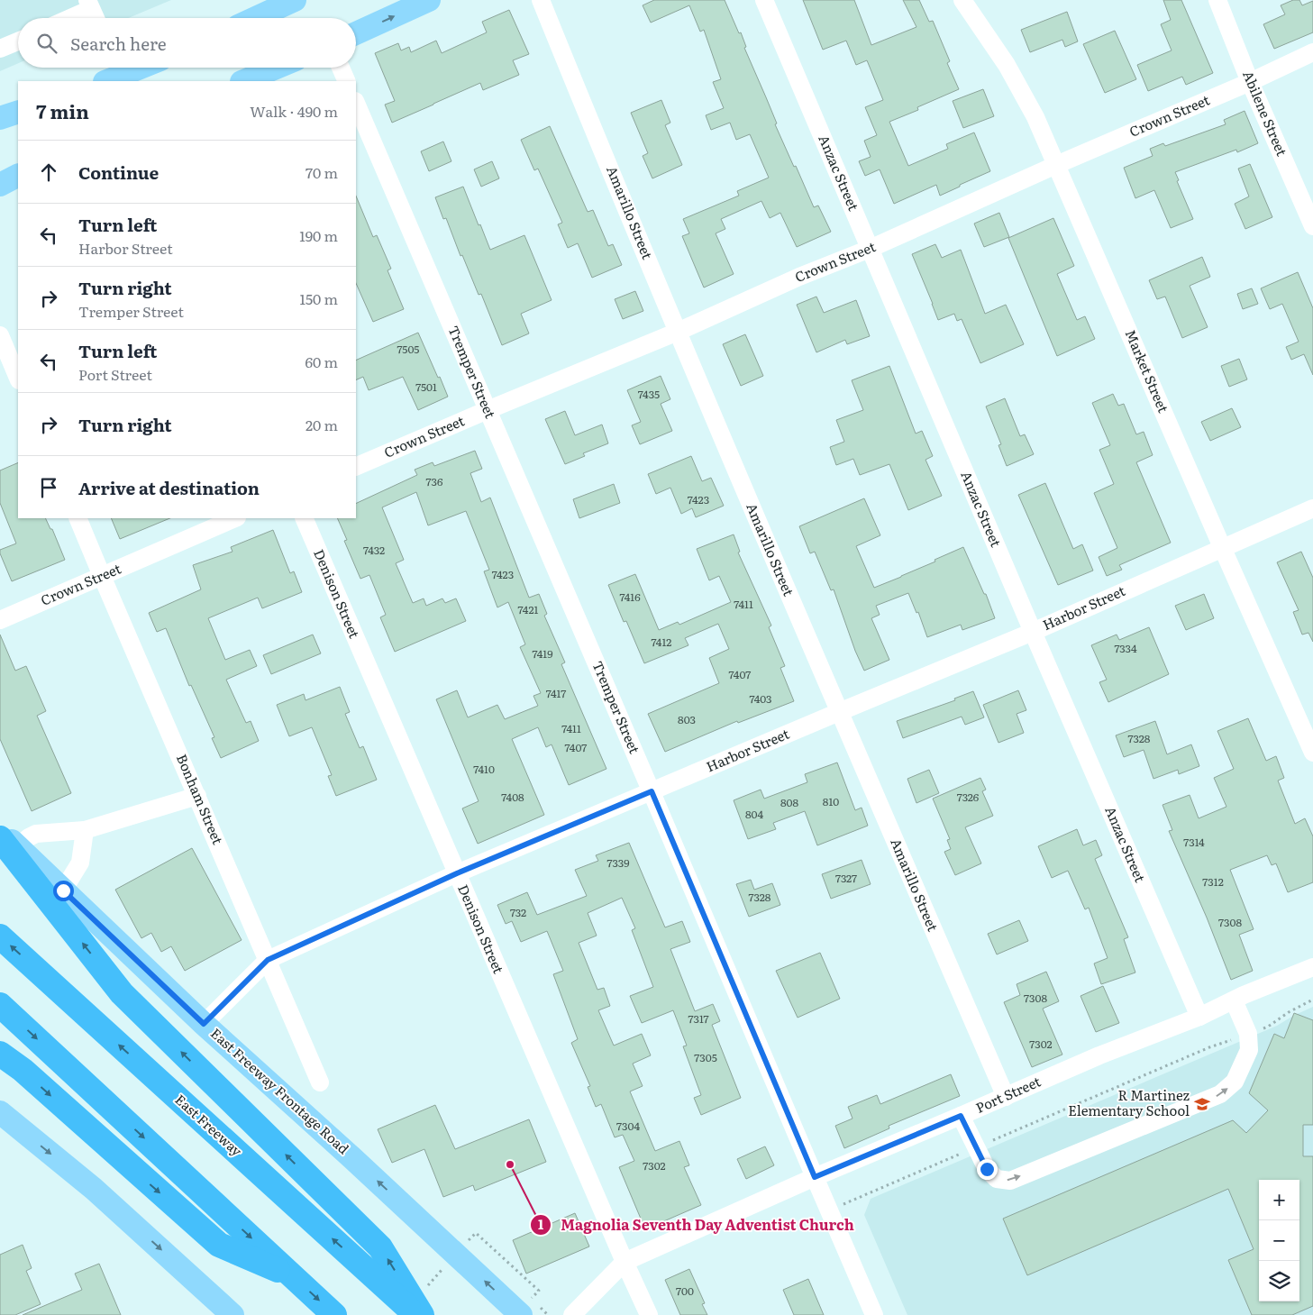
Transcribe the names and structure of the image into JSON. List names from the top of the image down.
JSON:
{
  "streets": {
    "highway": ["East Freeway"],
    "main road": ["East Freeway Frontage Road"],
    "street": [
      "Abilene Street",
      "Crown Street",
      "Anzac Street",
      "Amarillo Street",
      "Market Street",
      "Tremper Street",
      "Denison Street",
      "Harbor Street",
      "Bonham Street",
      "Port Street"
    ]
  },
  "crossings": [
    ["Abilene Street", "Crown Street"],
    ["Crown Street", "Anzac Street"],
    ["Crown Street", "Amarillo Street"],
    ["Crown Street", "Market Street"],
    ["Crown Street", "Tremper Street"],
    ["Crown Street", "Bonham Street"],
    ["Anzac Street", "Harbor Street"],
    ["Anzac Street", "Port Street"],
    ["Amarillo Street", "Harbor Street"],
    ["Amarillo Street", "Port Street"],
    ["Market Street", "Harbor Street"],
    ["Tremper Street", "Harbor Street"],
    ["Tremper Street", "Port Street"],
    ["Denison Street", "Harbor Street"],
    ["Denison Street", "Port Street"],
    ["Harbor Street", "Bonham Street"],
    ["Harbor Street", "East Freeway Frontage Road"]
  ],
  "places": {
    "school or university": ["R Martinez Elementary School"],
    "other": ["Magnolia Seventh Day Adventist Church"]
  },
  "house_numbers": [
    "7505",
    "7501",
    "7435",
    "736",
    "7423",
    "7432",
    "7423",
    "7416",
    "7411",
    "7421",
    "7412",
    "7334",
    "7419",
    "7407",
    "7417",
    "7403",
    "803",
    "7411",
    "7328",
    "7407",
    "7410",
    "7408",
    "7326",
    "810",
    "808",
    "804",
    "7314",
    "7339",
    "7327",
    "7312",
    "7328",
    "732",
    "7308",
    "7308",
    "7317",
    "7302",
    "7305",
    "7304",
    "7302",
    "700"
  ],
  "page": {
    "search": "Search here",
    "heading": ["7 min", "Walk · 490 m"],
    "list": [
      ["Continue", "70 m"],
      ["Turn left", "Harbor Street", "190 m"],
      ["Turn right", "Tremper Street", "150 m"],
      ["Turn left", "Port Street", "60 m"],
      ["Turn right", "20 m"],
      "Arrive at destination"
    ],
    "map_buttons": ["+", "−"]
  }
}
